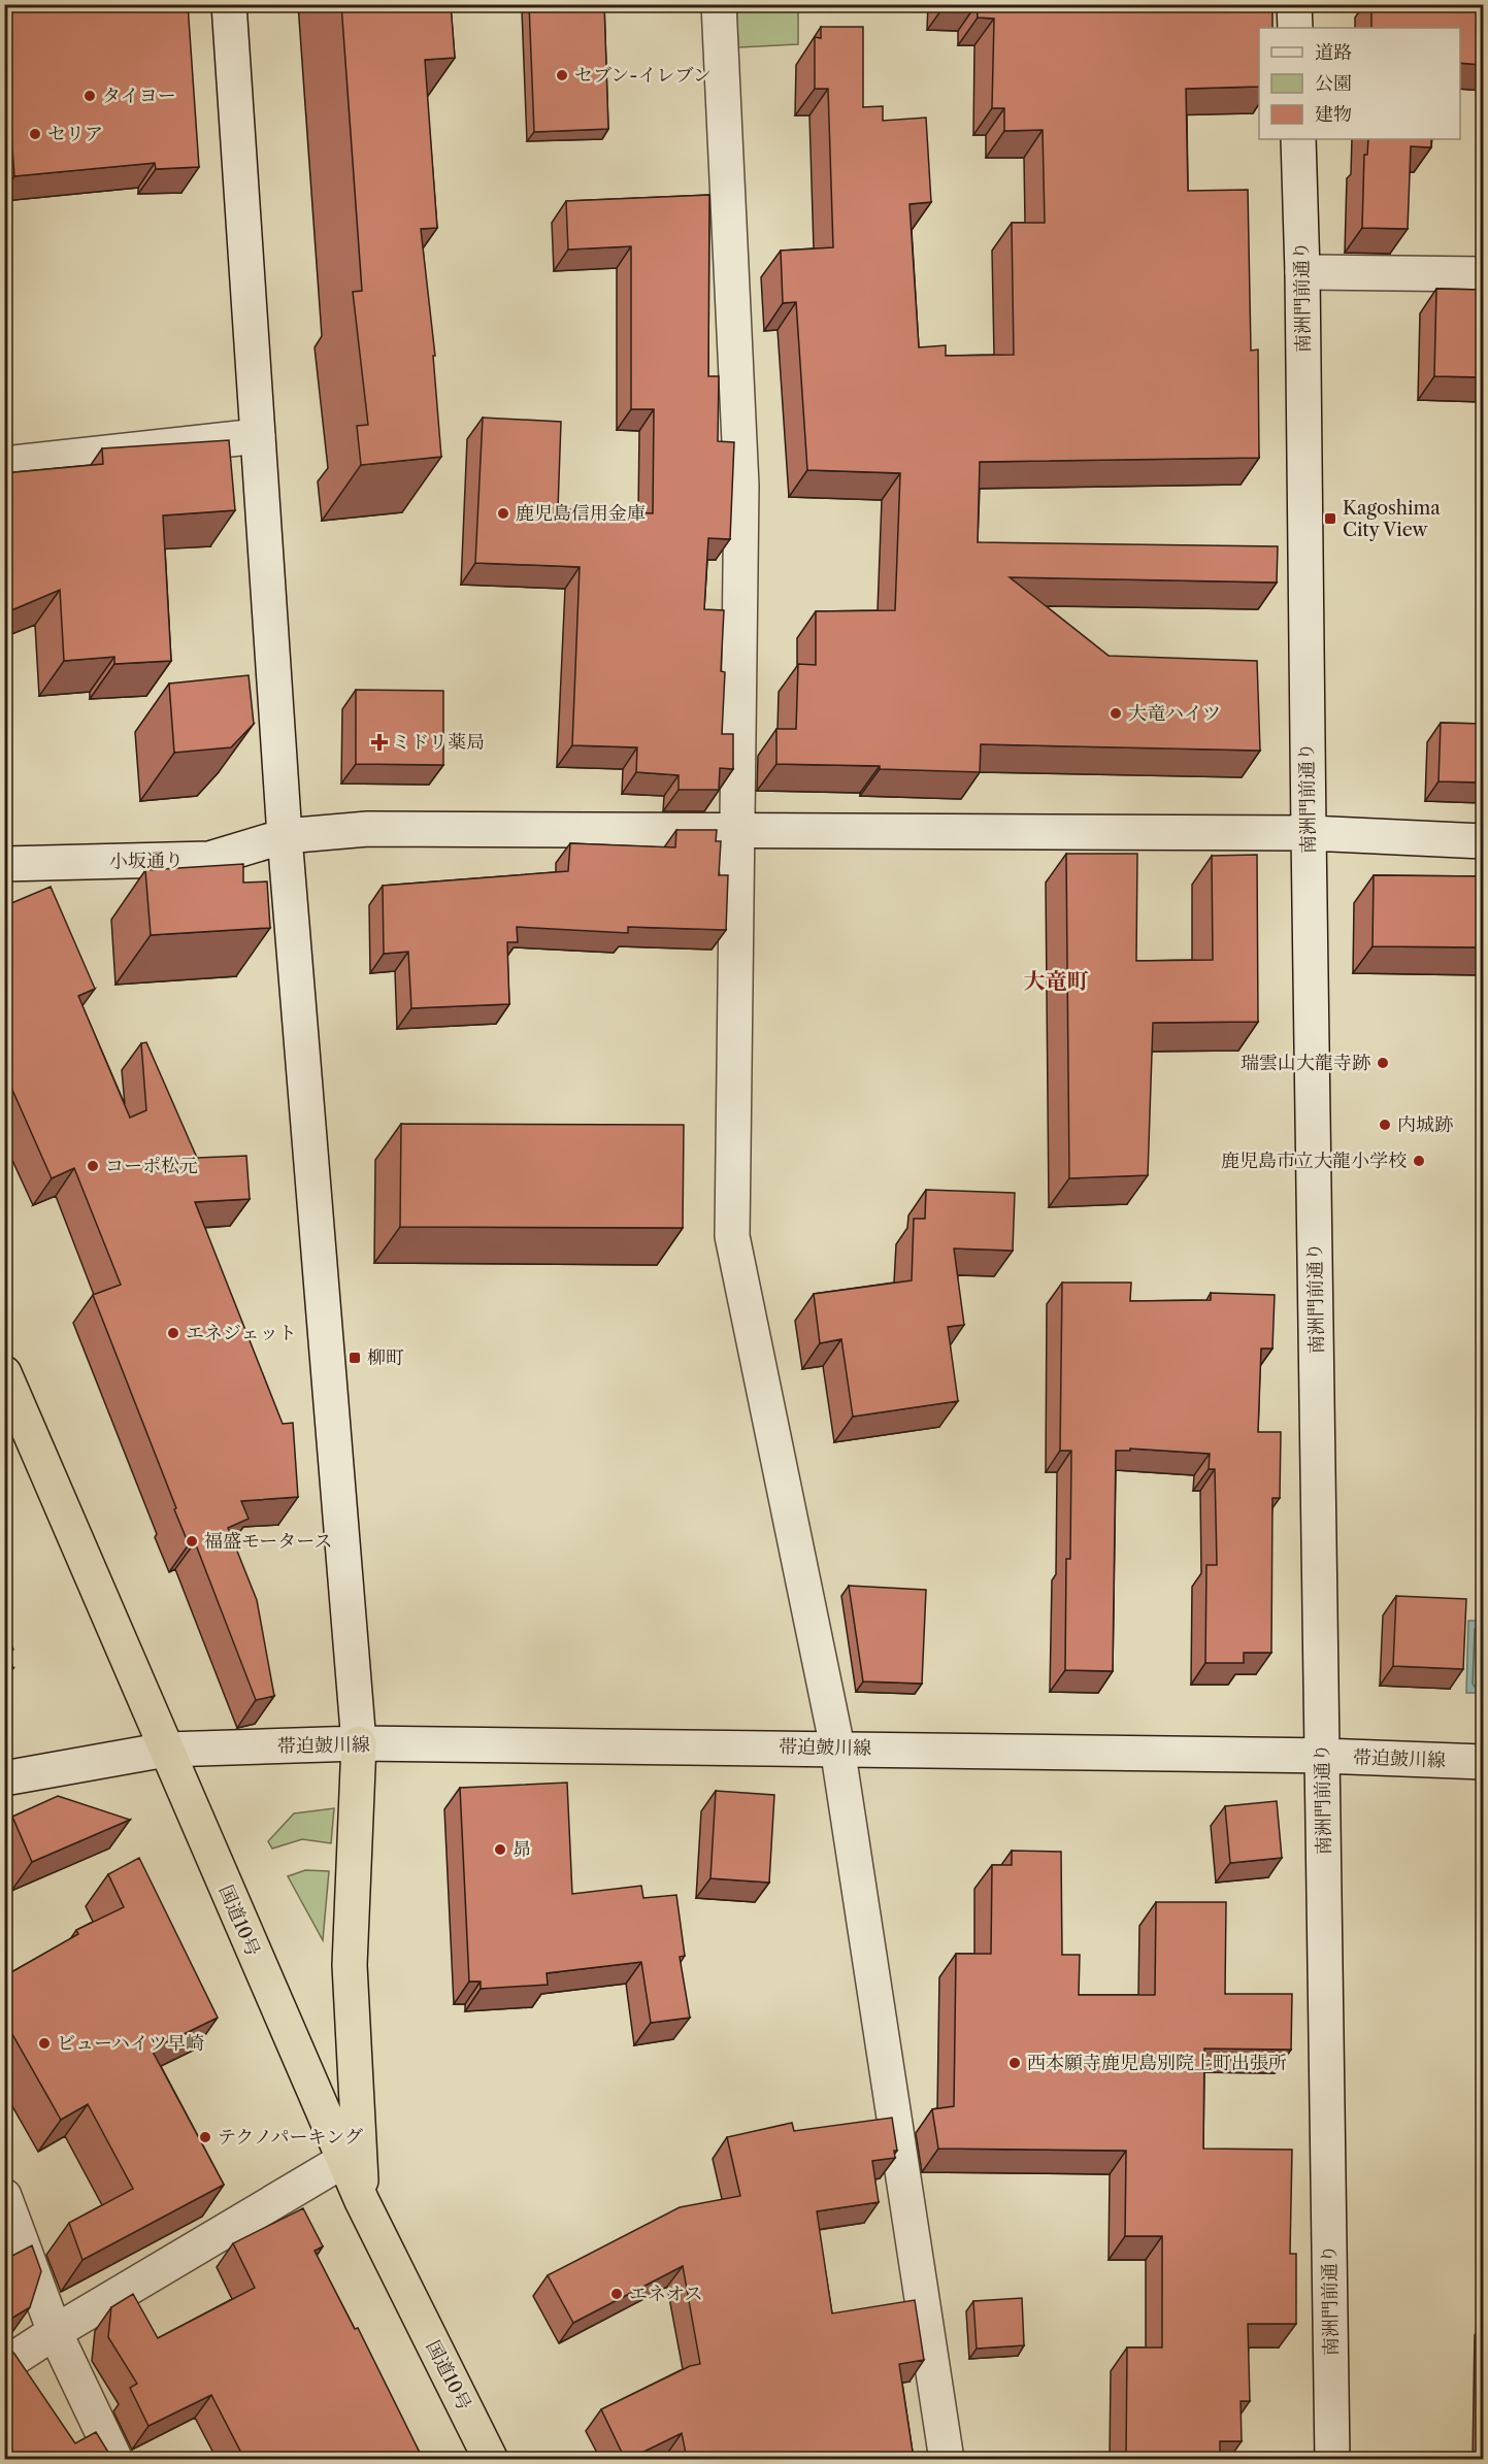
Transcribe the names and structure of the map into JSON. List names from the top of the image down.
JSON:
{
  "streets": {
    "highway": ["国道10号"],
    "street": ["南洲門前通り", "小坂通り", "帯迫皷川線"]
  },
  "crossings": [
    ["南洲門前通り", "小坂通り"],
    ["南洲門前通り", "帯迫皷川線"],
    ["帯迫皷川線", "国道10号"]
  ],
  "districts": ["大竜町"],
  "places": {
    "other": [
      "セブン-イレブン",
      "タイヨー",
      "セリア",
      "鹿児島信用金庫",
      "大竜ハイツ",
      "瑞雲山大龍寺跡",
      "内城跡",
      "鹿児島市立大龍小学校",
      "コーポ松元",
      "エネジェット",
      "福盛モータース",
      "昴",
      "ビューハイツ早崎",
      "西本願寺鹿児島別院上町出張所",
      "テクノパーキング",
      "エネオス"
    ],
    "transit": ["Kagoshima City View", "柳町"],
    "health": ["ミドリ薬局"]
  },
  "legend": ["道路", "公園", "建物"]
}
